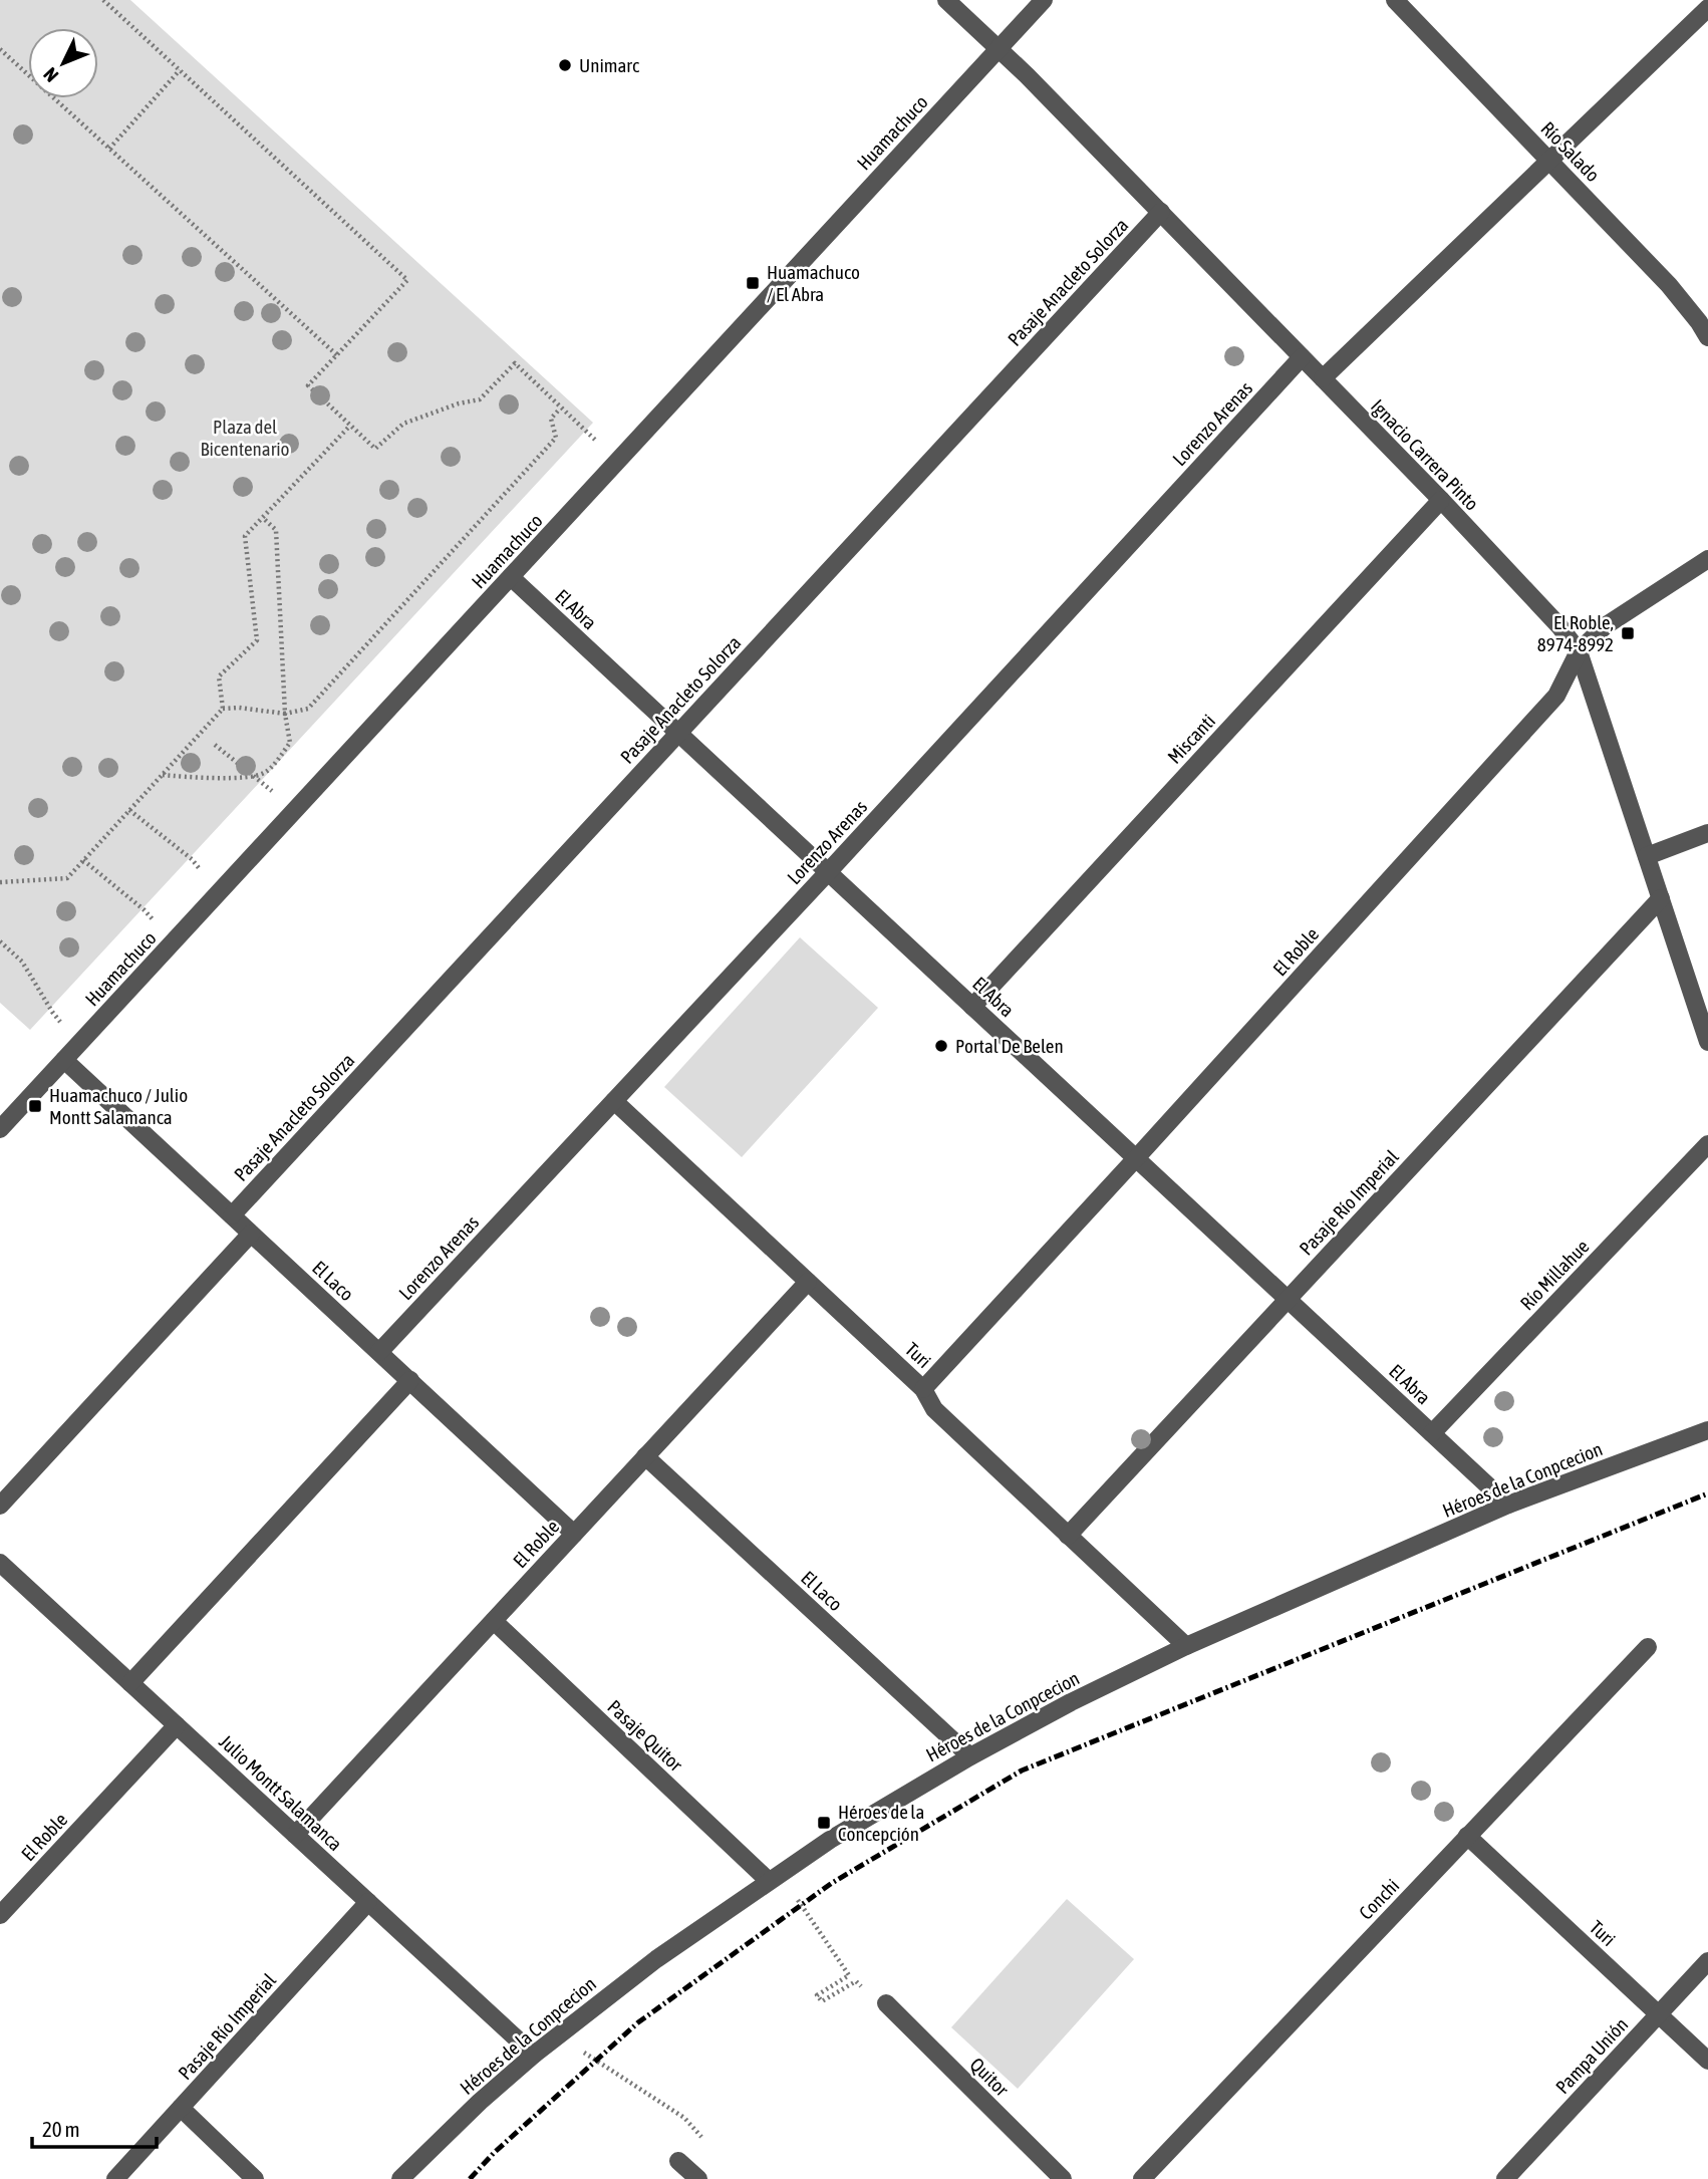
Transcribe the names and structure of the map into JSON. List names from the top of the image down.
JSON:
{
  "streets": {
    "street": [
      "Huamachuco",
      "Río Salado",
      "Pasaje Anacleto Solorza",
      "Lorenzo Arenas",
      "Ignacio Carrera Pinto",
      "El Abra",
      "Miscanti",
      "El Roble",
      "Pasaje Río Imperial",
      "Río Millahue",
      "El Laco",
      "Turi",
      "Héroes de la Conpcecion",
      "Pasaje Quitor",
      "Julio Montt Salamanca",
      "Conchi",
      "Pampa Unión",
      "Quitor"
    ]
  },
  "crossings": [
    ["Huamachuco", "Ignacio Carrera Pinto"],
    ["Huamachuco", "El Abra"],
    ["Huamachuco", "El Laco"],
    ["Pasaje Anacleto Solorza", "Ignacio Carrera Pinto"],
    ["Pasaje Anacleto Solorza", "El Abra"],
    ["Pasaje Anacleto Solorza", "El Laco"],
    ["Lorenzo Arenas", "Ignacio Carrera Pinto"],
    ["Lorenzo Arenas", "El Abra"],
    ["Lorenzo Arenas", "El Laco"],
    ["Lorenzo Arenas", "Turi"],
    ["Ignacio Carrera Pinto", "Miscanti"],
    ["Ignacio Carrera Pinto", "El Roble"],
    ["Ignacio Carrera Pinto", "Pasaje Río Imperial"],
    ["El Abra", "Miscanti"],
    ["El Abra", "El Roble"],
    ["El Abra", "Pasaje Río Imperial"],
    ["El Abra", "Río Millahue"],
    ["El Abra", "Héroes de la Conpcecion"],
    ["El Roble", "El Laco"],
    ["El Roble", "Turi"],
    ["El Roble", "Pasaje Quitor"],
    ["El Roble", "Julio Montt Salamanca"],
    ["Pasaje Río Imperial", "Turi"],
    ["Pasaje Río Imperial", "Julio Montt Salamanca"],
    ["El Laco", "Héroes de la Conpcecion"],
    ["Turi", "Héroes de la Conpcecion"],
    ["Turi", "Conchi"],
    ["Turi", "Pampa Unión"],
    ["Héroes de la Conpcecion", "Pasaje Quitor"],
    ["Héroes de la Conpcecion", "Julio Montt Salamanca"]
  ],
  "parks": ["Plaza del Bicentenario"],
  "places": {
    "other": ["Unimarc", "Portal De Belen"],
    "transit": [
      "Huamachuco / El Abra",
      "El Roble, 8974-8992",
      "Huamachuco / Julio Montt Salamanca",
      "Héroes de la Concepción"
    ]
  },
  "scale_bar": "20 m",
  "north": "bottom left"
}
